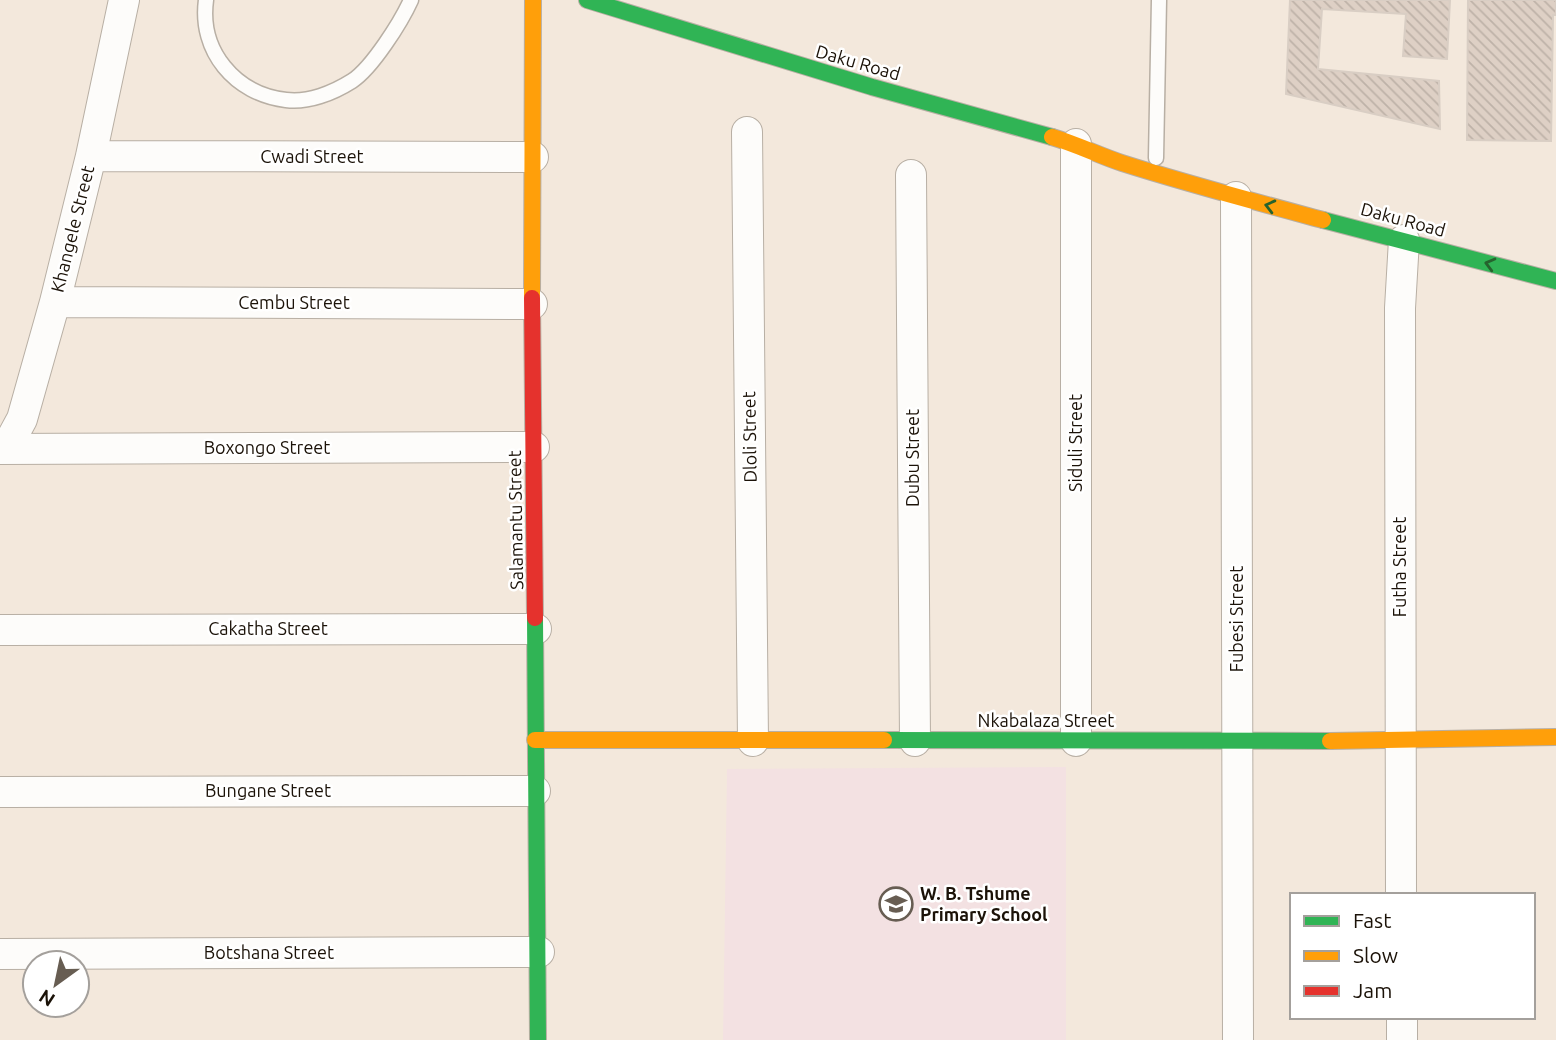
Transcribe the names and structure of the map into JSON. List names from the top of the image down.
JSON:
{
  "streets": {
    "street": [
      "Daku Road",
      "Cwadi Street",
      "Khangele Street",
      "Cembu Street",
      "Dloli Street",
      "Siduli Street",
      "Boxongo Street",
      "Dubu Street",
      "Salamantu Street",
      "Futha Street",
      "Fubesi Street",
      "Cakatha Street",
      "Nkabalaza Street",
      "Bungane Street",
      "Botshana Street"
    ]
  },
  "crossings": [
    ["Daku Road", "Siduli Street"],
    ["Daku Road", "Futha Street"],
    ["Daku Road", "Fubesi Street"],
    ["Cwadi Street", "Khangele Street"],
    ["Cwadi Street", "Salamantu Street"],
    ["Khangele Street", "Cembu Street"],
    ["Khangele Street", "Boxongo Street"],
    ["Cembu Street", "Salamantu Street"],
    ["Dloli Street", "Nkabalaza Street"],
    ["Siduli Street", "Nkabalaza Street"],
    ["Boxongo Street", "Salamantu Street"],
    ["Dubu Street", "Nkabalaza Street"],
    ["Salamantu Street", "Cakatha Street"],
    ["Salamantu Street", "Nkabalaza Street"],
    ["Salamantu Street", "Bungane Street"],
    ["Salamantu Street", "Botshana Street"],
    ["Futha Street", "Nkabalaza Street"],
    ["Fubesi Street", "Nkabalaza Street"]
  ],
  "places": {
    "school or university": ["W. B. Tshume Primary School"]
  },
  "legend": ["Fast", "Slow", "Jam"],
  "north": "bottom left"
}
